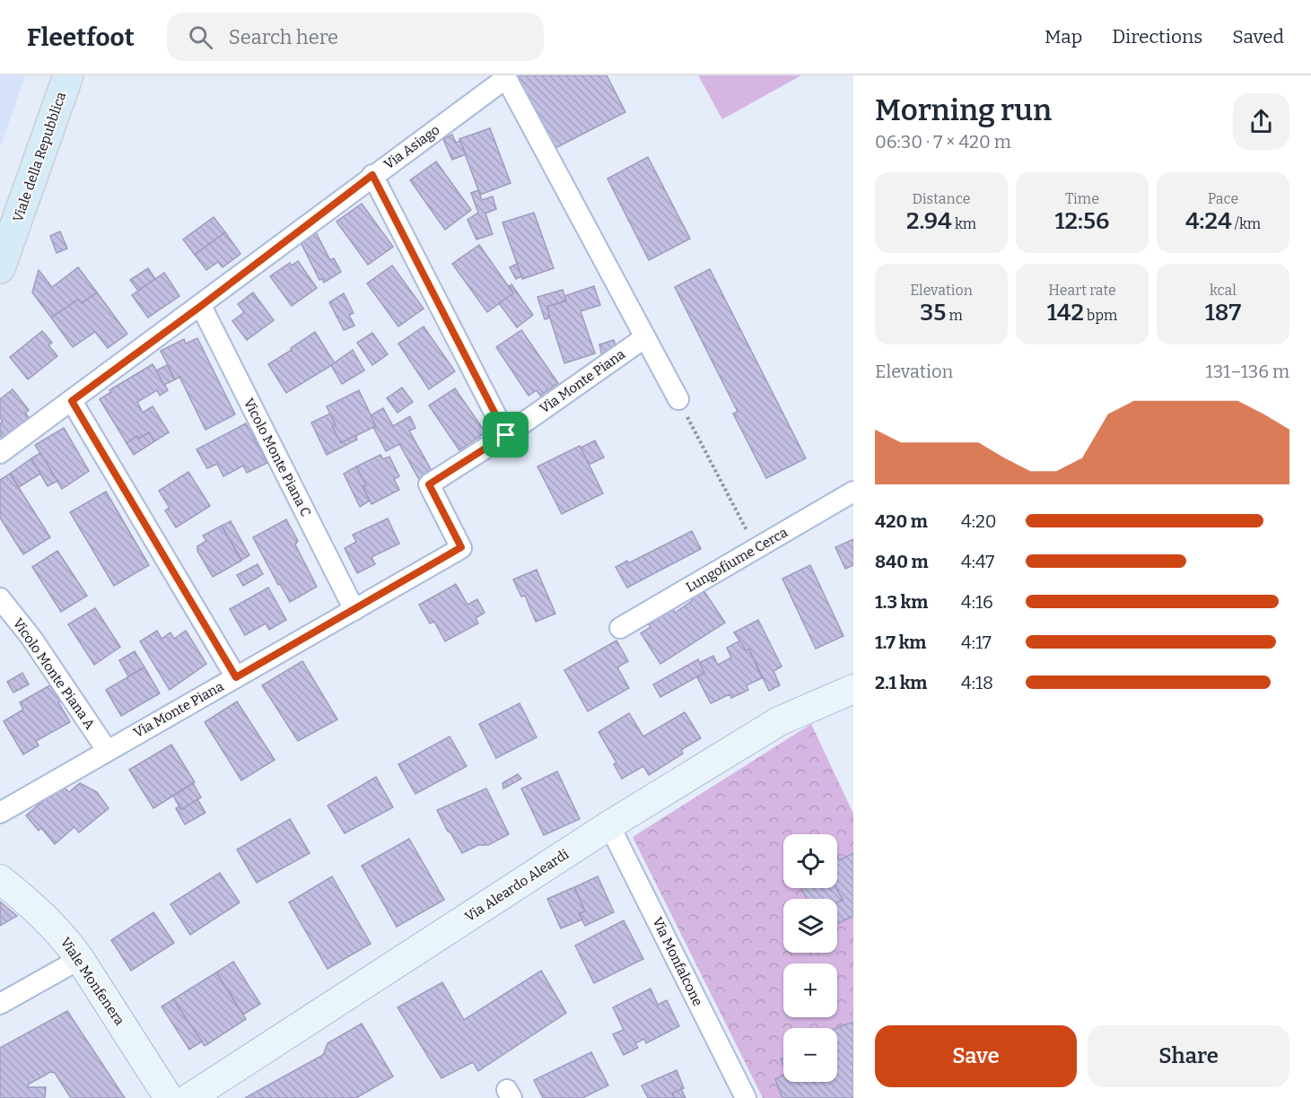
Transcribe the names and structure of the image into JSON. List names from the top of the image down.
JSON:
{
  "streets": {
    "main road": ["Viale della Repubblica"],
    "street": [
      "Via Asiago",
      "Via Monte Piana",
      "Vicolo Monte Piana C",
      "Lungofiume Cerca",
      "Vicolo Monte Piana A",
      "Via Aleardo Aleardi",
      "Via Monfalcone",
      "Viale Monfenera"
    ]
  },
  "crossings": [
    ["Via Asiago", "Via Monte Piana"],
    ["Via Asiago", "Vicolo Monte Piana C"],
    ["Via Monte Piana", "Vicolo Monte Piana C"],
    ["Via Monte Piana", "Vicolo Monte Piana A"],
    ["Via Aleardo Aleardi", "Via Monfalcone"]
  ],
  "page": {
    "header": "Fleetfoot",
    "search": "Search here",
    "nav": ["Map", "Directions", "Saved"],
    "heading": ["Morning run", "06:30 · 7 × 420 m"],
    "stats": [
      ["Distance", "2.94 km"],
      ["Time", "12:56"],
      ["Pace", "4:24 /km"],
      ["Elevation", "35 m"],
      ["Heart rate", "142 bpm"],
      ["kcal", "187"]
    ],
    "chart": ["Elevation", "131–136 m"],
    "list": [
      {
        "name": "420 m",
        "note": "4:20"
      },
      {
        "name": "840 m",
        "note": "4:47"
      },
      {
        "name": "1.3 km",
        "note": "4:16"
      },
      {
        "name": "1.7 km",
        "note": "4:17"
      },
      {
        "name": "2.1 km",
        "note": "4:18"
      }
    ],
    "map_buttons": ["+", "−"],
    "buttons": ["Save", "Share"]
  }
}
